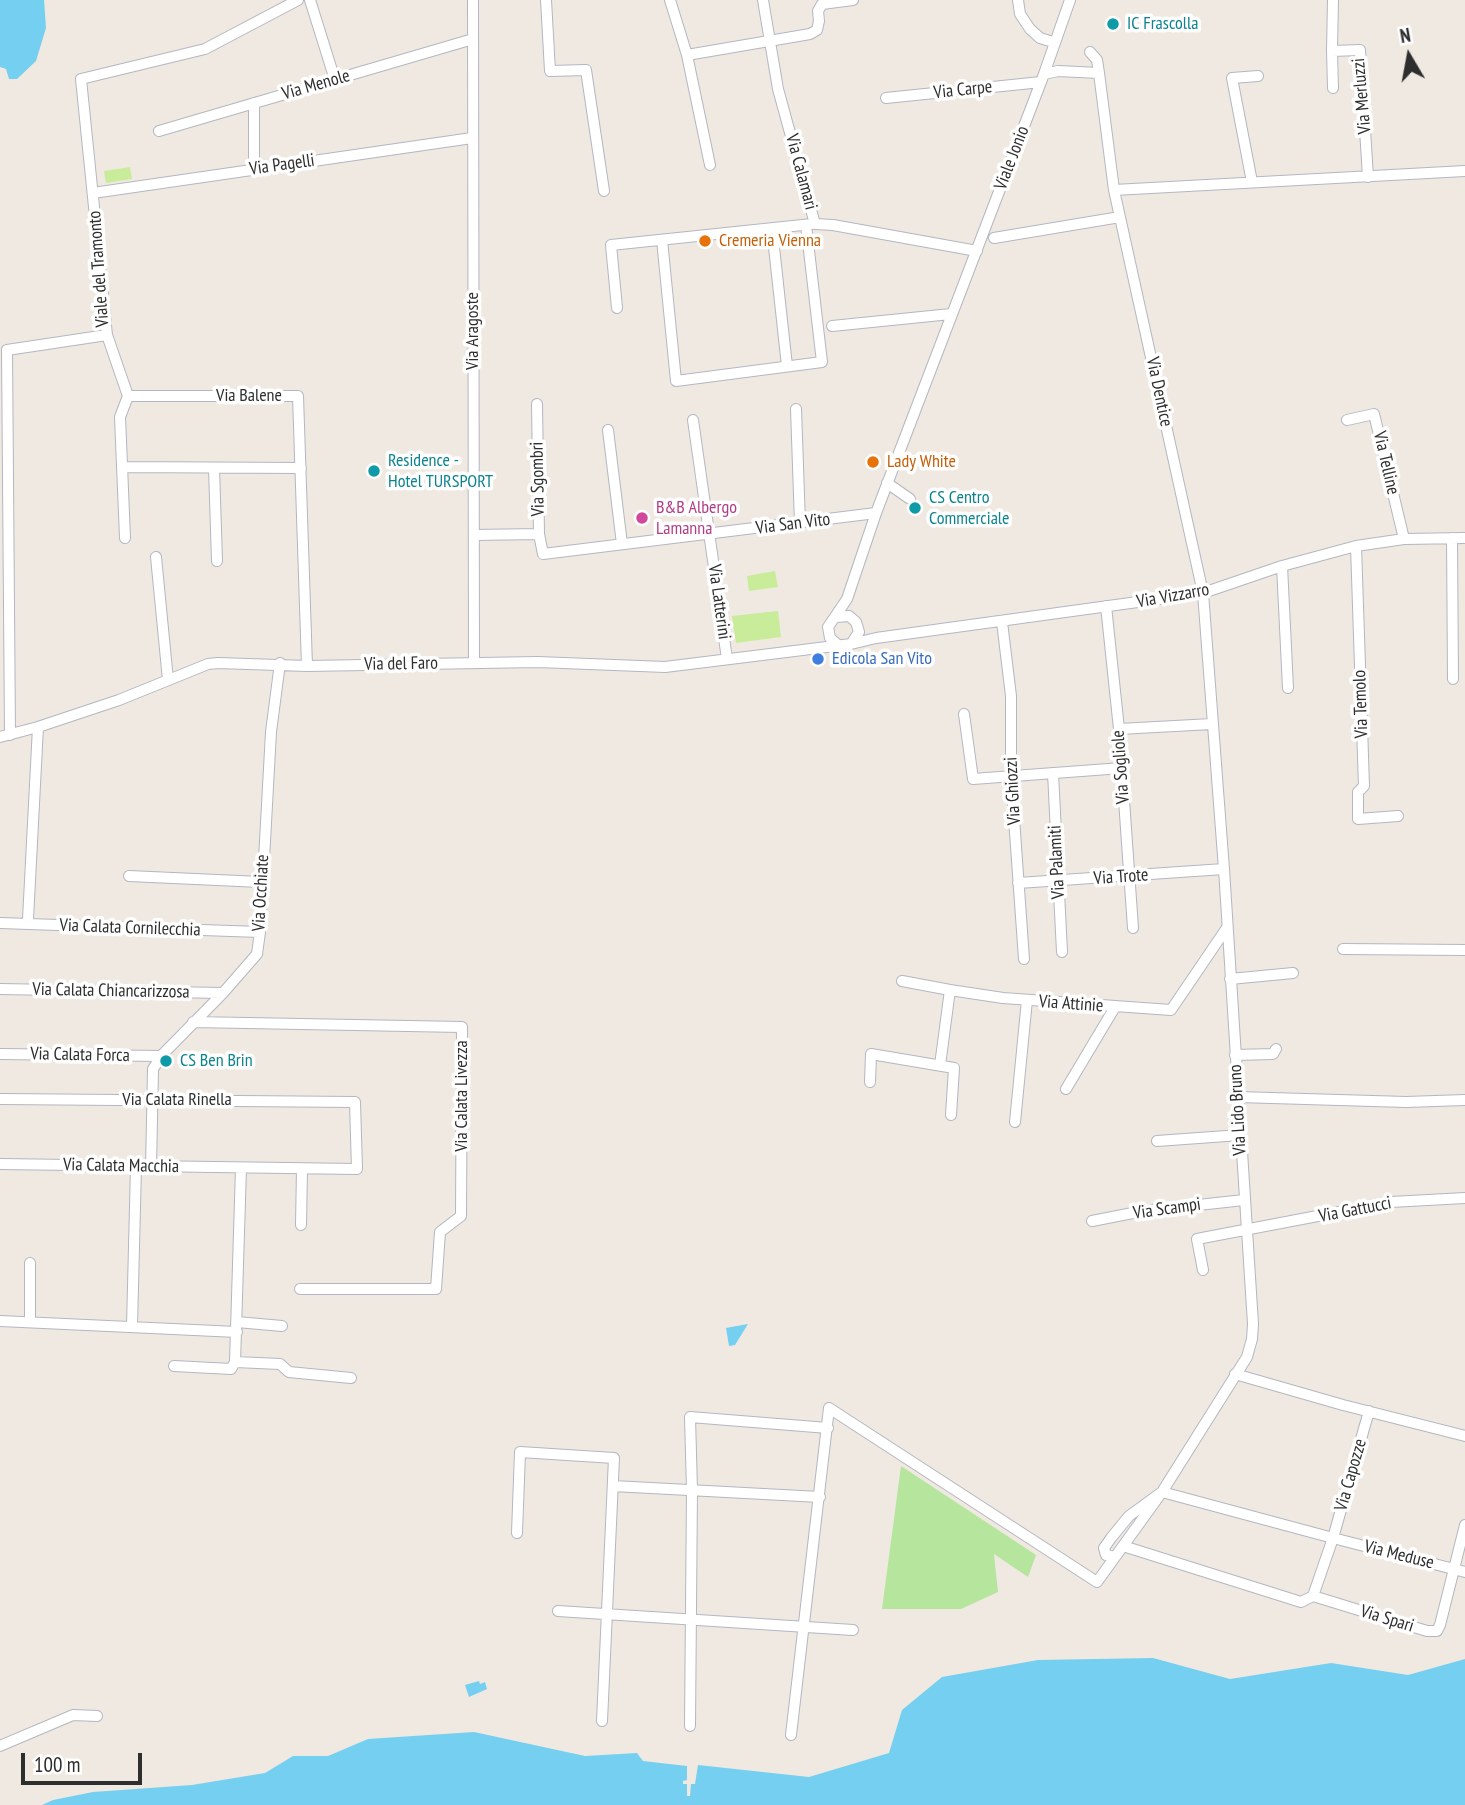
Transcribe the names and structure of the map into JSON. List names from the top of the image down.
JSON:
{
  "streets": {
    "street": [
      "Via Menole",
      "Via Carpe",
      "Via Merluzzi",
      "Viale Jonio",
      "Via Pagelli",
      "Via Calamari",
      "Viale del Tramonto",
      "Via Aragoste",
      "Via Dentice",
      "Via Balene",
      "Via Telline",
      "Via Sgombri",
      "Via San Vito",
      "Via Vizzarro",
      "Via Latterini",
      "Via del Faro",
      "Via Temolo",
      "Via Sogliole",
      "Via Ghiozzi",
      "Via Palamiti",
      "Via Trote",
      "Via Occhiate",
      "Via Calata Cornilecchia",
      "Via Calata Chiancarizzosa",
      "Via Attinie",
      "Via Calata Forca",
      "Via Calata Livezza",
      "Via Calata Rinella",
      "Via Lido Bruno",
      "Via Calata Macchia",
      "Via Scampi",
      "Via Gattucci",
      "Via Capozze",
      "Via Meduse",
      "Via Spari"
    ]
  },
  "crossings": [
    ["Via Menole", "Via Aragoste"],
    ["Via Carpe", "Viale Jonio"],
    ["Viale Jonio", "Via Calamari"],
    ["Viale Jonio", "Via San Vito"],
    ["Viale Jonio", "Via Vizzarro"],
    ["Viale Jonio", "Via del Faro"],
    ["Via Pagelli", "Viale del Tramonto"],
    ["Via Pagelli", "Via Aragoste"],
    ["Viale del Tramonto", "Via del Faro"],
    ["Via Aragoste", "Via del Faro"],
    ["Via Dentice", "Via Vizzarro"],
    ["Via Dentice", "Via Lido Bruno"],
    ["Via Balene", "Via del Faro"],
    ["Via Telline", "Via Vizzarro"],
    ["Via Sgombri", "Via San Vito"],
    ["Via San Vito", "Via Latterini"],
    ["Via Vizzarro", "Via del Faro"],
    ["Via Vizzarro", "Via Temolo"],
    ["Via Vizzarro", "Via Sogliole"],
    ["Via Vizzarro", "Via Ghiozzi"],
    ["Via Vizzarro", "Via Lido Bruno"],
    ["Via Latterini", "Via del Faro"],
    ["Via del Faro", "Via Occhiate"],
    ["Via Sogliole", "Via Trote"],
    ["Via Ghiozzi", "Via Trote"],
    ["Via Palamiti", "Via Trote"],
    ["Via Trote", "Via Lido Bruno"],
    ["Via Occhiate", "Via Calata Cornilecchia"],
    ["Via Occhiate", "Via Calata Chiancarizzosa"],
    ["Via Occhiate", "Via Calata Forca"],
    ["Via Occhiate", "Via Calata Livezza"],
    ["Via Occhiate", "Via Calata Rinella"],
    ["Via Occhiate", "Via Calata Macchia"],
    ["Via Attinie", "Via Lido Bruno"],
    ["Via Calata Rinella", "Via Calata Macchia"],
    ["Via Lido Bruno", "Via Scampi"],
    ["Via Lido Bruno", "Via Gattucci"],
    ["Via Lido Bruno", "Via Meduse"],
    ["Via Capozze", "Via Meduse"],
    ["Via Capozze", "Via Spari"],
    ["Via Meduse", "Via Spari"]
  ],
  "places": [
    "IC Frascolla",
    "Cremeria Vienna",
    "Lady White",
    "Residence - Hotel TURSPORT",
    "CS Centro Commerciale",
    "B&B Albergo Lamanna",
    "Edicola San Vito",
    "CS Ben Brin"
  ],
  "scale_bar": "100 m",
  "north": "top"
}
